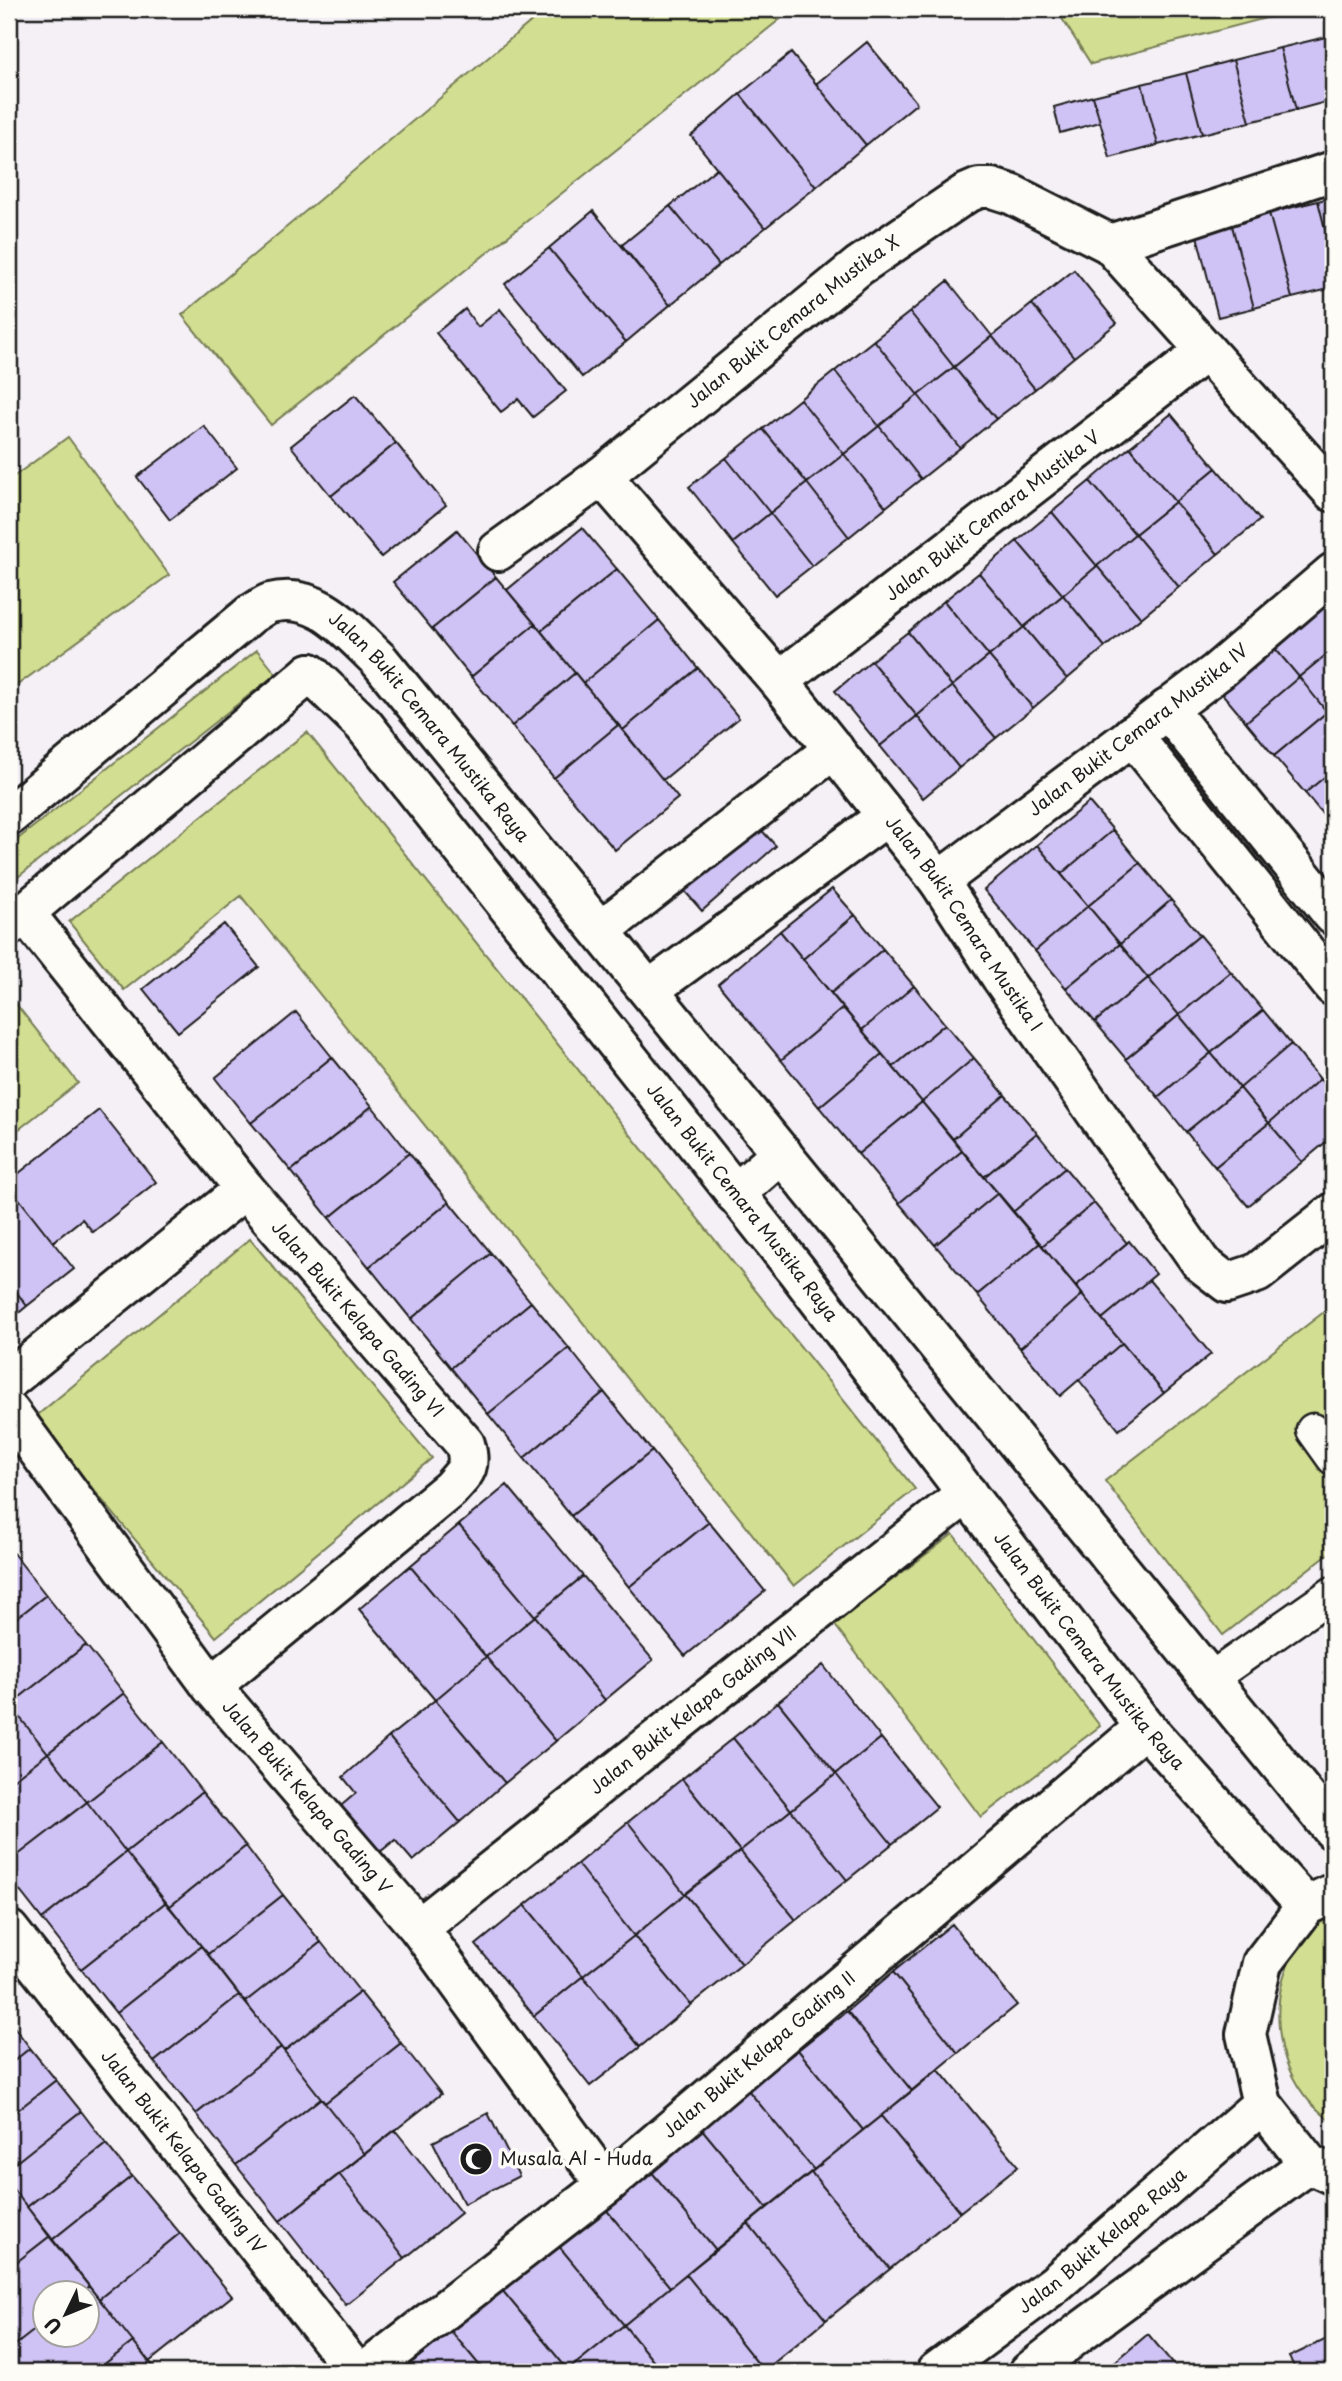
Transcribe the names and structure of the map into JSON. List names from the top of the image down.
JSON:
{
  "streets": {
    "street": [
      "Jalan Bukit Cemara Mustika X",
      "Jalan Bukit Cemara Mustika V",
      "Jalan Bukit Cemara Mustika IV",
      "Jalan Bukit Cemara Mustika Raya",
      "Jalan Bukit Cemara Mustika I",
      "Jalan Bukit Kelapa Gading VI",
      "Jalan Bukit Kelapa Gading VII",
      "Jalan Bukit Kelapa Gading V",
      "Jalan Bukit Kelapa Gading II",
      "Jalan Bukit Kelapa Gading IV",
      "Jalan Bukit Kelapa Raya"
    ]
  },
  "crossings": [
    ["Jalan Bukit Cemara Mustika X", "Jalan Bukit Cemara Mustika I"],
    ["Jalan Bukit Cemara Mustika V", "Jalan Bukit Cemara Mustika I"],
    ["Jalan Bukit Cemara Mustika IV", "Jalan Bukit Cemara Mustika I"],
    ["Jalan Bukit Cemara Mustika Raya", "Jalan Bukit Kelapa Gading VII"],
    ["Jalan Bukit Cemara Mustika Raya", "Jalan Bukit Kelapa Gading II"],
    ["Jalan Bukit Kelapa Gading VI", "Jalan Bukit Kelapa Gading V"],
    ["Jalan Bukit Kelapa Gading VII", "Jalan Bukit Kelapa Gading V"],
    ["Jalan Bukit Kelapa Gading V", "Jalan Bukit Kelapa Gading II"]
  ],
  "places": {
    "mosque": ["Musala Al - Huda"]
  },
  "north": "bottom left"
}
